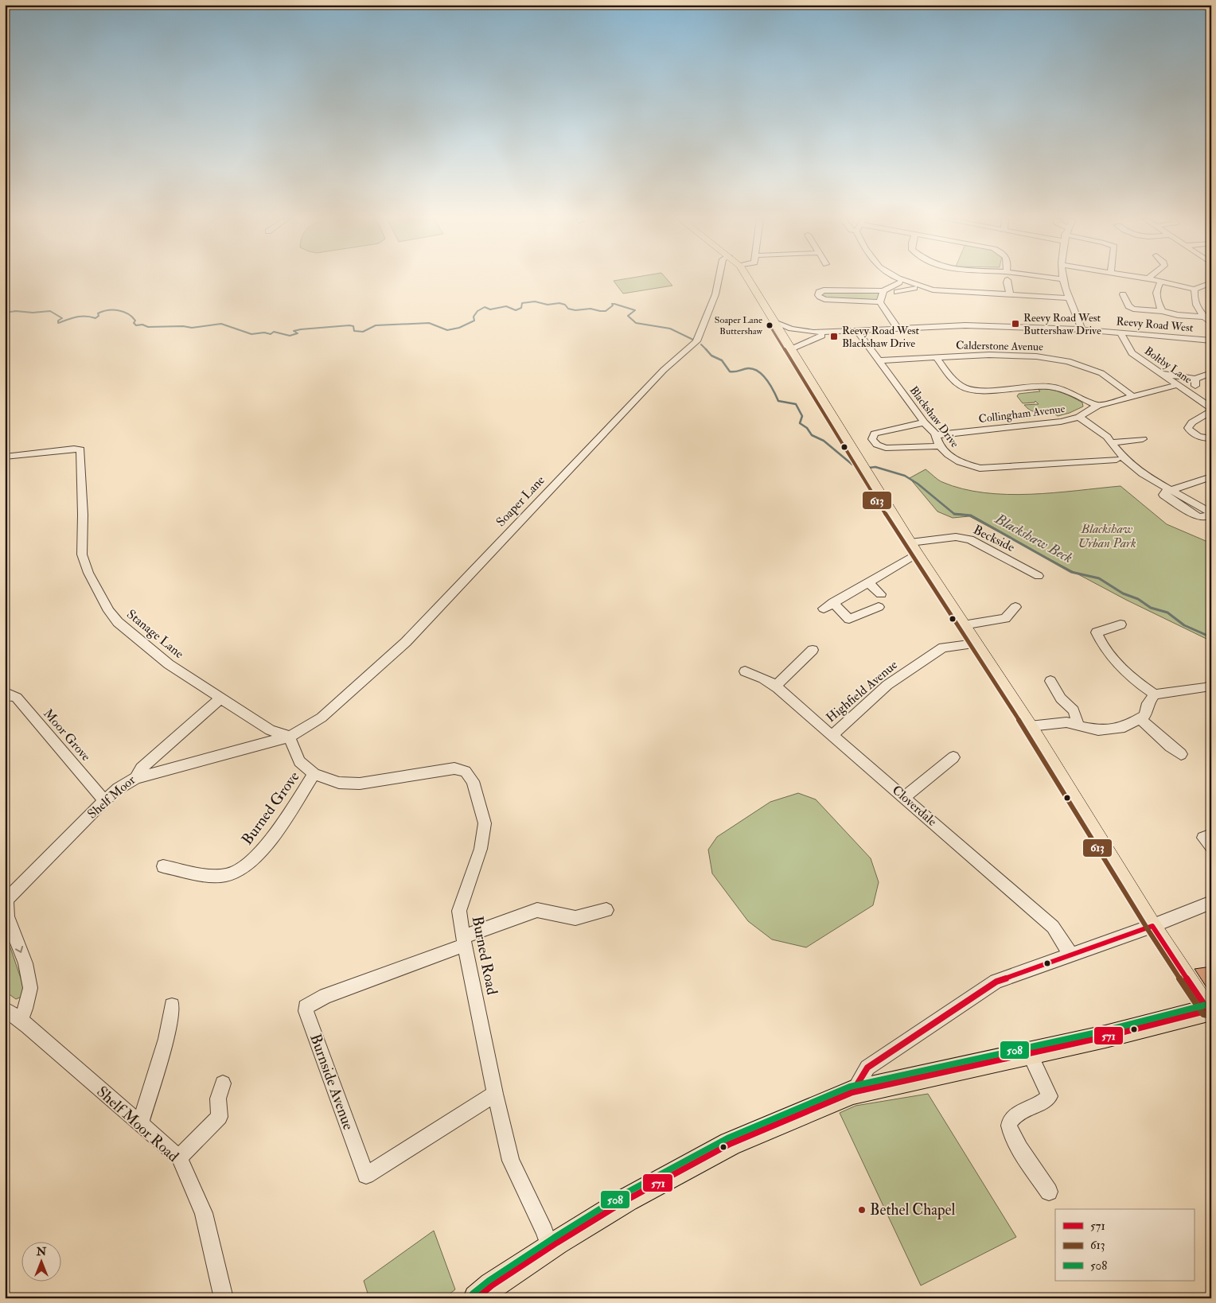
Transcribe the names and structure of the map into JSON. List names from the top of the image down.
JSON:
{
  "streets": {
    "street": [
      "Reevy Road West",
      "Calderstone Avenue",
      "Boltby Lane",
      "Collingham Avenue",
      "Blackshaw Drive",
      "Soaper Lane",
      "Beckside",
      "Stanage Lane",
      "Highfield Avenue",
      "Moor Grove",
      "Shelf Moor",
      "Cloverdale",
      "Burned Grove",
      "Burned Road",
      "Burnside Avenue",
      "Shelf Moor Road"
    ]
  },
  "crossings": [
    ["Reevy Road West", "Boltby Lane"],
    ["Reevy Road West", "Blackshaw Drive"],
    ["Calderstone Avenue", "Collingham Avenue"],
    ["Calderstone Avenue", "Blackshaw Drive"],
    ["Boltby Lane", "Collingham Avenue"],
    ["Collingham Avenue", "Blackshaw Drive"],
    ["Soaper Lane", "Stanage Lane"],
    ["Soaper Lane", "Burned Road"],
    ["Stanage Lane", "Shelf Moor"],
    ["Stanage Lane", "Burned Road"],
    ["Highfield Avenue", "Cloverdale"],
    ["Moor Grove", "Shelf Moor"],
    ["Shelf Moor", "Shelf Moor Road"],
    ["Burned Grove", "Burned Road"],
    ["Burned Road", "Burnside Avenue"]
  ],
  "water": ["Blackshaw Beck"],
  "parks": ["Blackshaw Urban Park"],
  "places": {
    "transit": ["Reevy Road West Buttershaw Drive", "Reevy Road West Blackshaw Drive"],
    "other": ["Soaper Lane Buttershaw", "Bethel Chapel"]
  },
  "lines": ["transit line 613", "transit line 571", "transit line 508"],
  "legend": ["571", "613", "508"],
  "north": "top"
}
